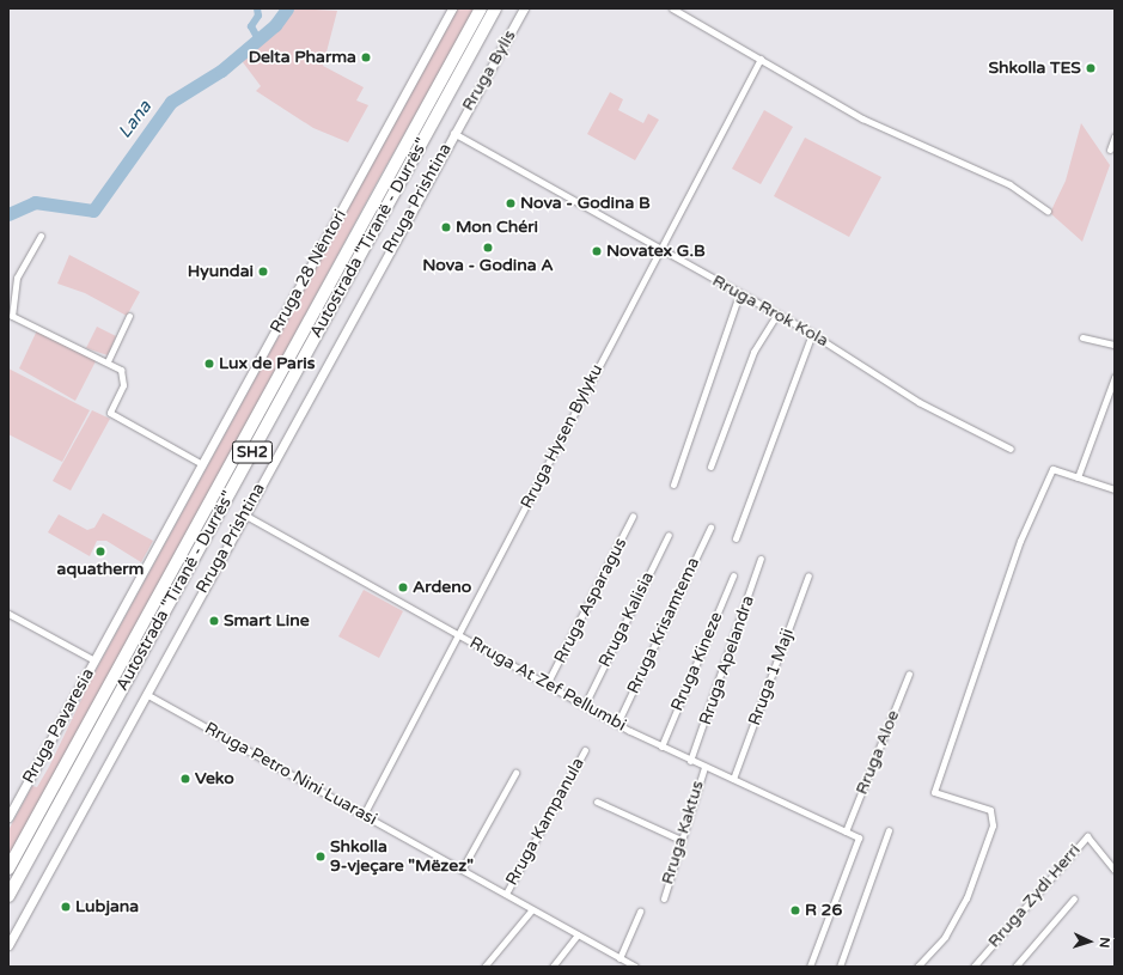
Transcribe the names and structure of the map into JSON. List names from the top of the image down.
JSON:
{
  "streets": {
    "highway": ["Autostrada \"Tiranë - Durrës\"", "SH2"],
    "main road": [
      "Rruga Bylis",
      "Rruga Prishtina",
      "Rruga 28 Nëntori",
      "Rruga Pavaresia"
    ],
    "street": [
      "Rruga Rrok Kola",
      "Rruga Hysen Bylyku",
      "Rruga Asparagus",
      "Rruga Kalisia",
      "Rruga Krisamtema",
      "Rruga Apelandra",
      "Rruga Kineze",
      "Rruga 1 Maji",
      "Rruga At Zef Pellumbi",
      "Rruga Aloe",
      "Rruga Petro Nini Luarasi",
      "Rruga Kampanula",
      "Rruga Kaktus",
      "Rruga Zydi Herri"
    ]
  },
  "crossings": [
    ["Rruga Bylis", "Rruga Prishtina"],
    ["Rruga Bylis", "Rruga Rrok Kola"],
    ["Rruga Prishtina", "Rruga Rrok Kola"],
    ["Rruga Prishtina", "Rruga At Zef Pellumbi"],
    ["Rruga Prishtina", "Rruga Petro Nini Luarasi"],
    ["Rruga 28 Nëntori", "Rruga Pavaresia"],
    ["Rruga Rrok Kola", "Rruga Hysen Bylyku"],
    ["Rruga Hysen Bylyku", "Rruga At Zef Pellumbi"],
    ["Rruga Hysen Bylyku", "Rruga Petro Nini Luarasi"],
    ["Rruga Asparagus", "Rruga At Zef Pellumbi"],
    ["Rruga Kalisia", "Rruga At Zef Pellumbi"],
    ["Rruga Krisamtema", "Rruga At Zef Pellumbi"],
    ["Rruga Apelandra", "Rruga At Zef Pellumbi"],
    ["Rruga Kineze", "Rruga At Zef Pellumbi"],
    ["Rruga 1 Maji", "Rruga At Zef Pellumbi"],
    ["Rruga At Zef Pellumbi", "Rruga Aloe"],
    ["Rruga At Zef Pellumbi", "Rruga Kaktus"],
    ["Rruga Petro Nini Luarasi", "Rruga Kampanula"]
  ],
  "water": ["Lana"],
  "places": [
    "Delta Pharma",
    "Shkolla TES",
    "Nova - Godina B",
    "Mon Chéri",
    "Nova - Godina A",
    "Novatex G.B",
    "Hyundai",
    "Lux de Paris",
    "aquatherm",
    "Ardeno",
    "Smart Line",
    "Veko",
    "Shkolla 9-vjeçare \"Mëzez\"",
    "Lubjana",
    "R 26"
  ],
  "north": "right"
}
